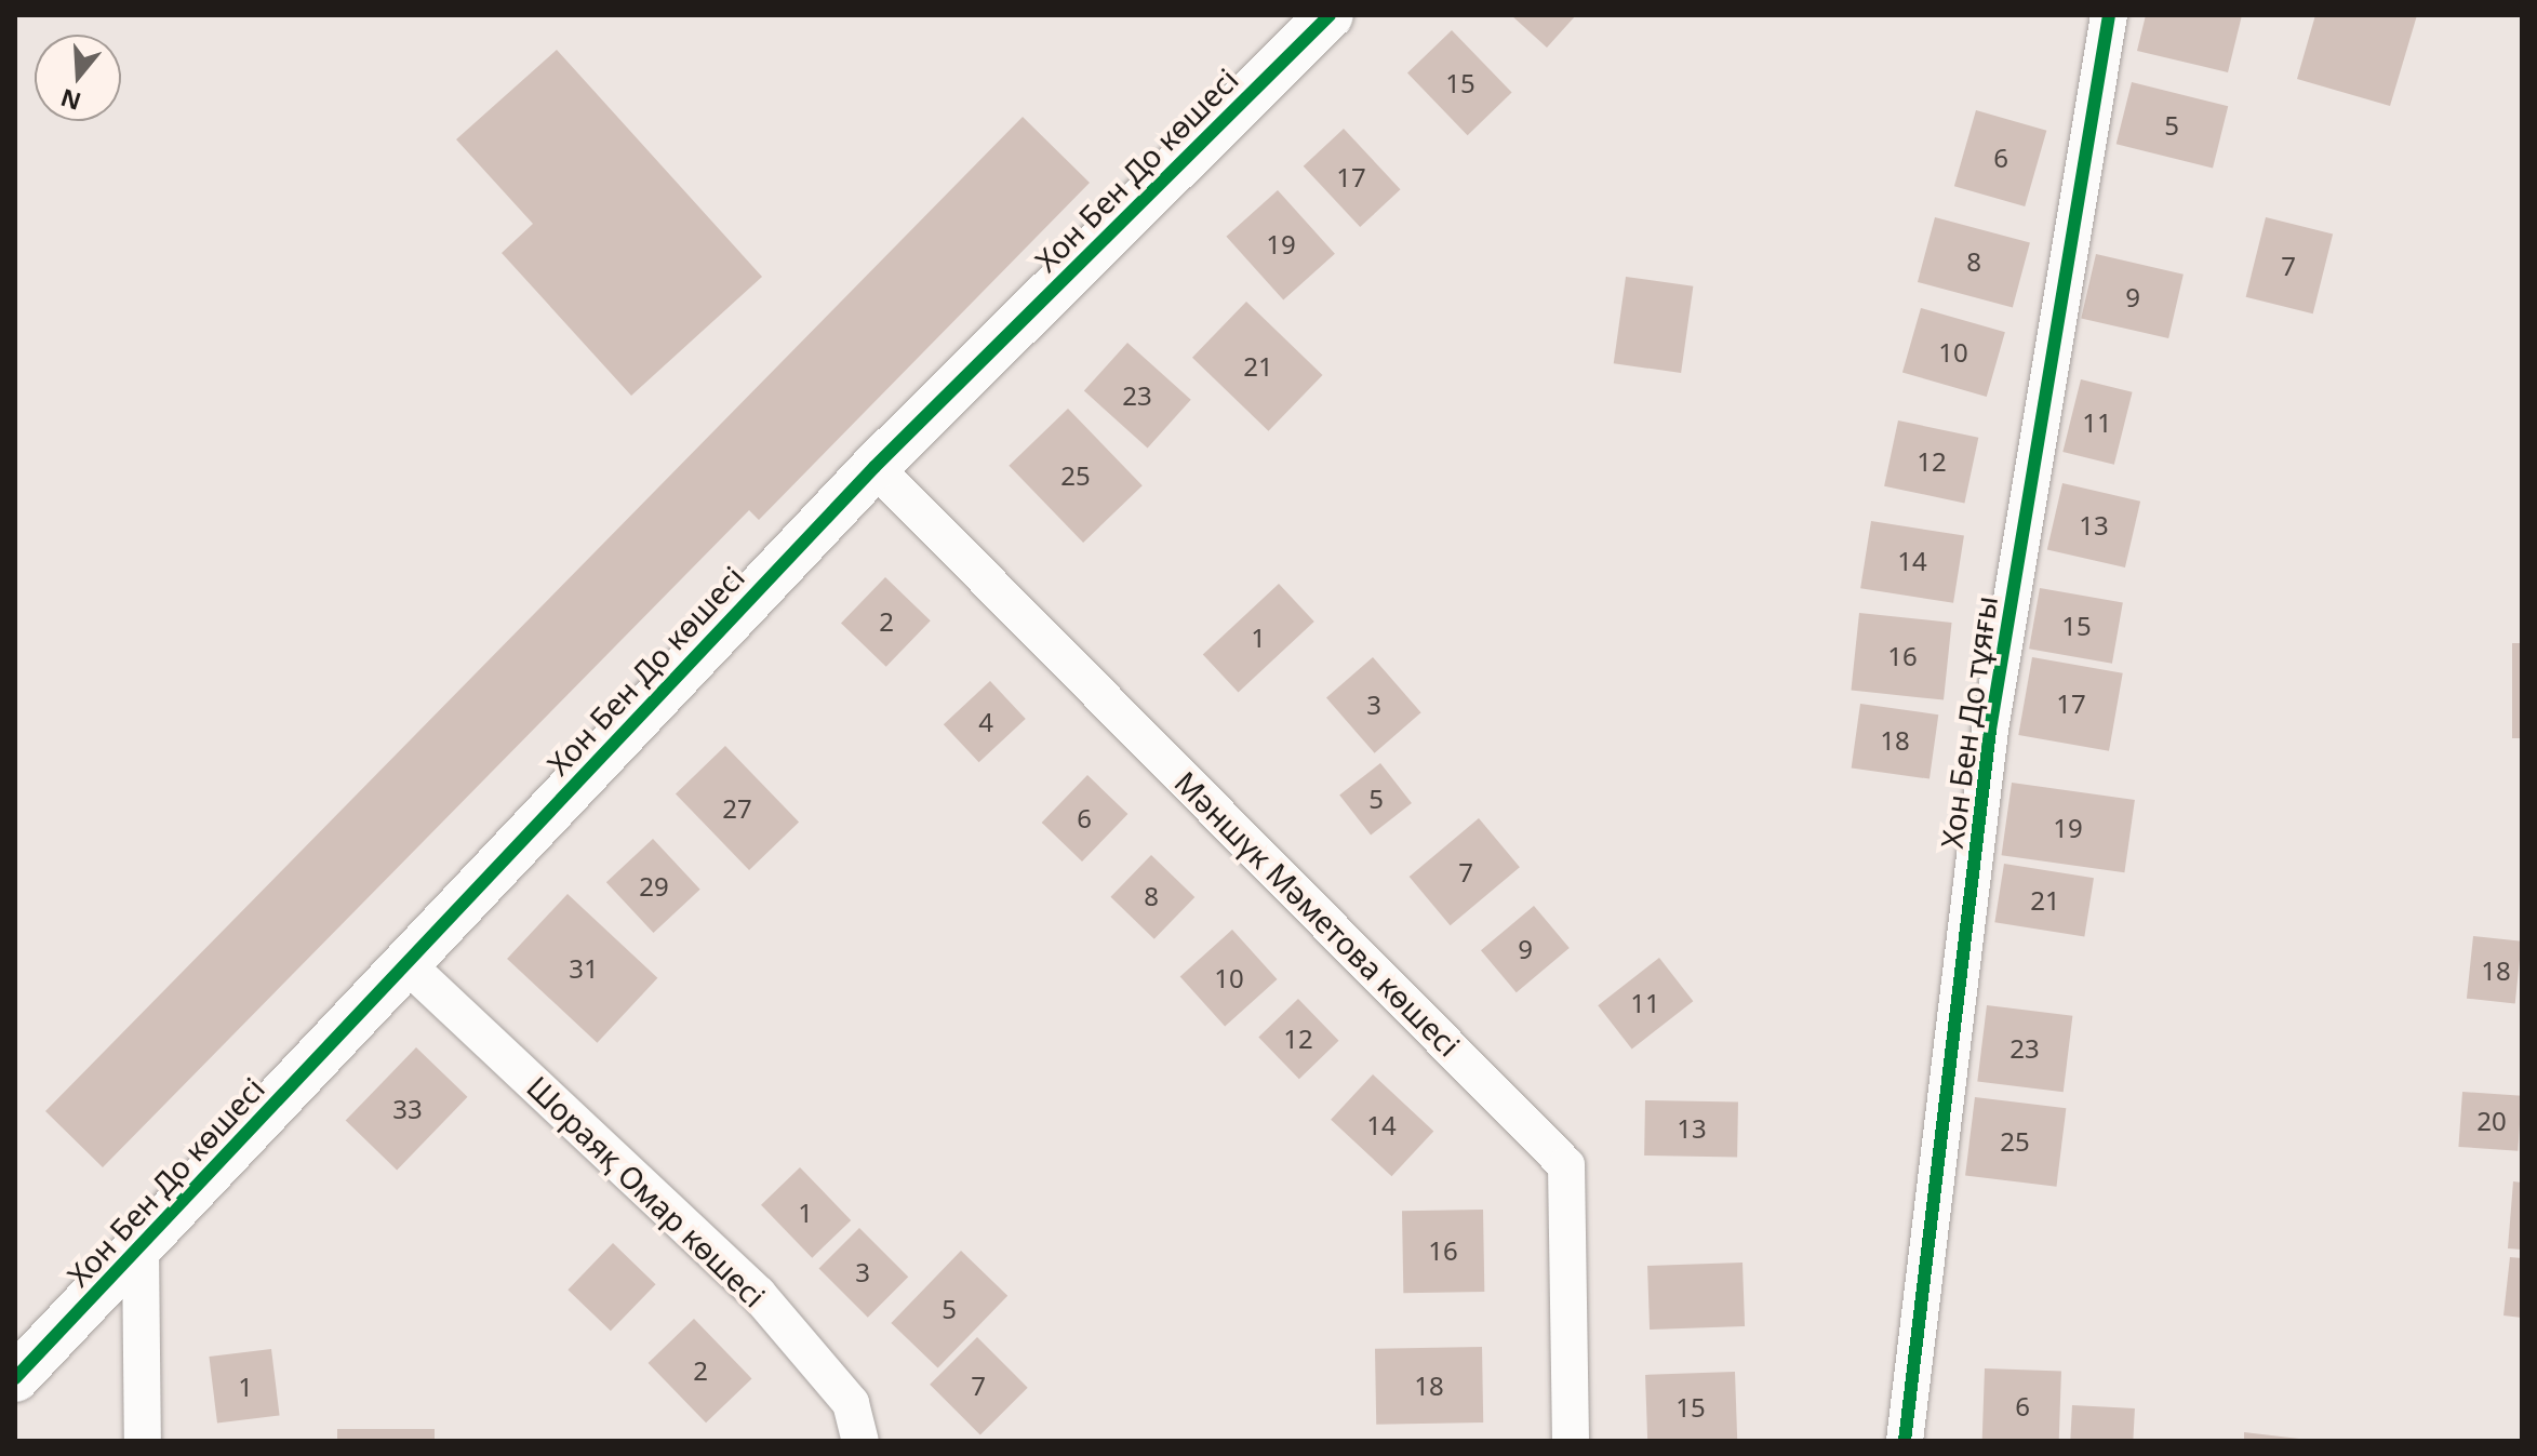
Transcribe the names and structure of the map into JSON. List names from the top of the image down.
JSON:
{
  "streets": {
    "street": [
      "Хон Бен До көшесі",
      "Хон Бен До тұяғы",
      "Мәншүк Мәметова көшесі",
      "Шораяқ Омар көшесі"
    ]
  },
  "crossings": [
    ["Хон Бен До көшесі", "Мәншүк Мәметова көшесі"],
    ["Хон Бен До көшесі", "Шораяқ Омар көшесі"]
  ],
  "house_numbers": [
    "15",
    "5",
    "6",
    "17",
    "19",
    "8",
    "7",
    "9",
    "10",
    "21",
    "23",
    "11",
    "12",
    "25",
    "13",
    "14",
    "2",
    "15",
    "1",
    "16",
    "17",
    "3",
    "4",
    "18",
    "5",
    "27",
    "6",
    "19",
    "7",
    "29",
    "8",
    "21",
    "9",
    "31",
    "18",
    "10",
    "11",
    "12",
    "23",
    "33",
    "20",
    "14",
    "13",
    "25",
    "1",
    "16",
    "3",
    "5",
    "2",
    "7",
    "18",
    "1",
    "6",
    "15"
  ],
  "north": "bottom"
}
